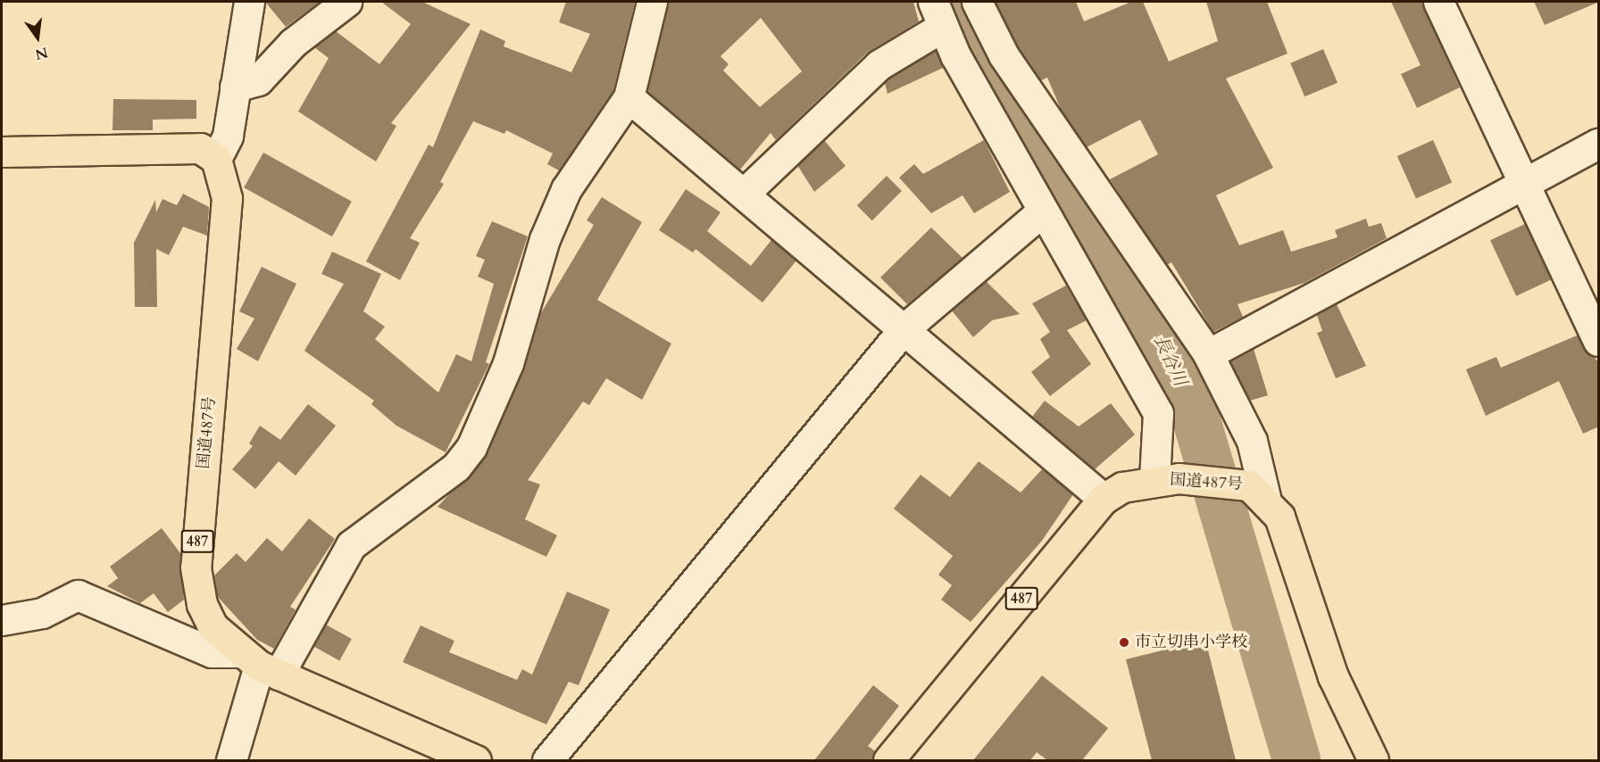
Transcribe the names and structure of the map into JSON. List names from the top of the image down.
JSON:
{
  "streets": {
    "highway": ["国道487号", "487"]
  },
  "water": ["長谷川"],
  "places": ["市立切串小学校"],
  "north": "bottom"
}
